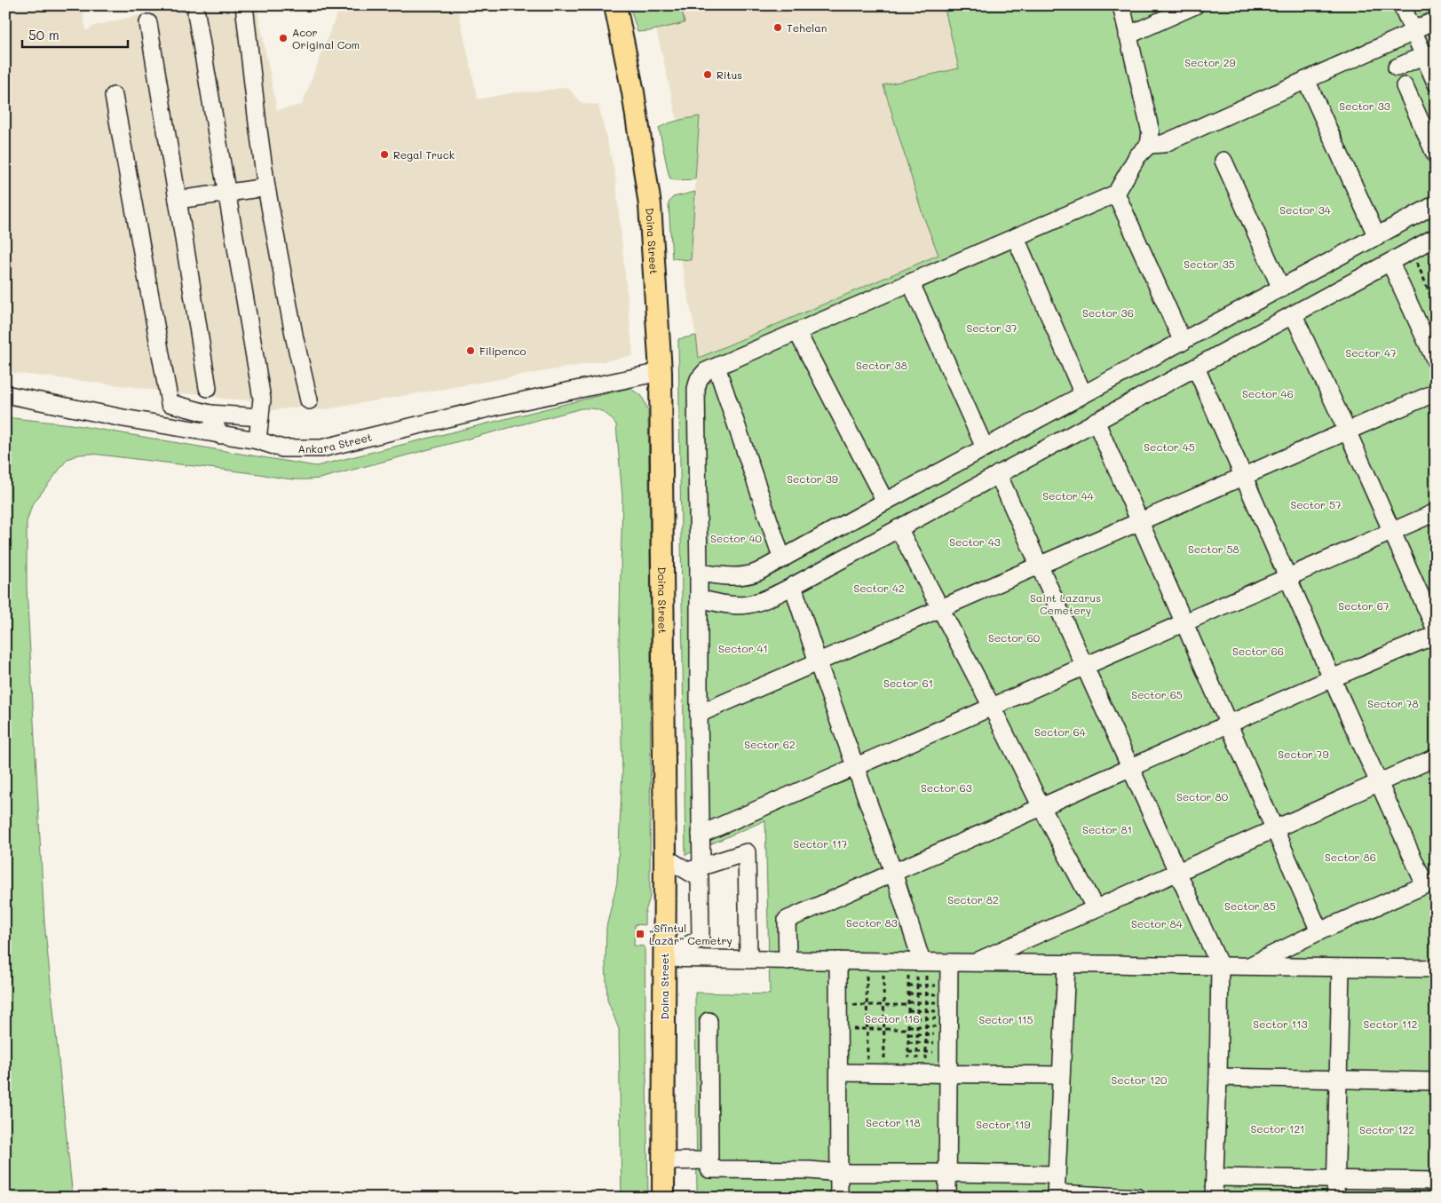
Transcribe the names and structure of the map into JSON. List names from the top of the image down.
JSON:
{
  "streets": {
    "main road": ["Doina Street"],
    "street": ["Ankara Street"]
  },
  "crossings": [
    ["Doina Street", "Ankara Street"]
  ],
  "parks": [
    "Sector 29",
    "Sector 33",
    "Sector 34",
    "Sector 35",
    "Sector 36",
    "Sector 37",
    "Sector 47",
    "Sector 38",
    "Sector 46",
    "Sector 45",
    "Sector 39",
    "Sector 44",
    "Sector 57",
    "Sector 40",
    "Sector 43",
    "Sector 58",
    "Sector 42",
    "Saint Lazarus Cemetery",
    "Sector 67",
    "Sector 60",
    "Sector 41",
    "Sector 66",
    "Sector 61",
    "Sector 65",
    "Sector 78",
    "Sector 64",
    "Sector 62",
    "Sector 79",
    "Sector 63",
    "Sector 80",
    "Sector 81",
    "Sector 117",
    "Sector 86",
    "Sector 82",
    "Sector 85",
    "Sector 83",
    "Sector 84",
    "Sector 116",
    "Sector 115",
    "Sector 113",
    "Sector 112",
    "Sector 120",
    "Sector 118",
    "Sector 119",
    "Sector 121",
    "Sector 122"
  ],
  "places": {
    "other": [
      "Tehelan",
      "Acor Original Com",
      "Ritus",
      "Regal Truck",
      "Filipenco"
    ],
    "transit": ["„Sfîntul Lazăr” Cemetry"]
  },
  "scale_bar": "50 m"
}
